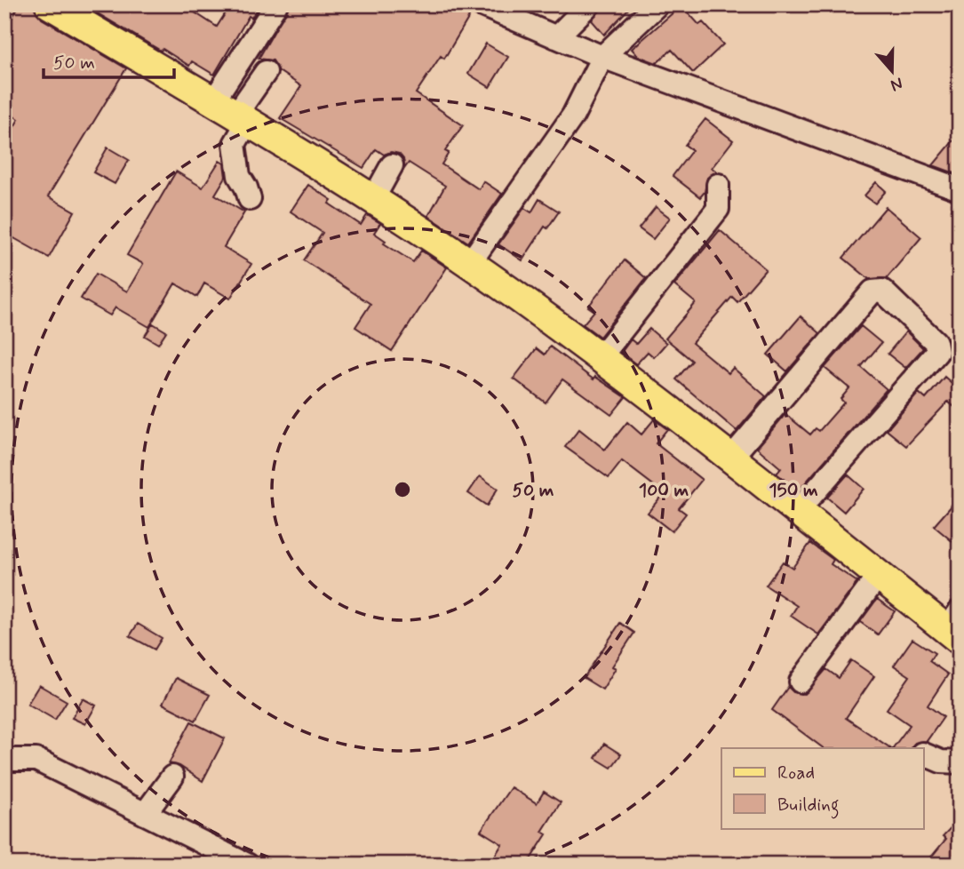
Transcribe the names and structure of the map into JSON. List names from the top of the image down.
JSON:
{
  "legend": ["Road", "Building"],
  "scale_bar": "50 m",
  "north": "bottom",
  "rings": ["50 m", "100 m", "150 m"]
}
